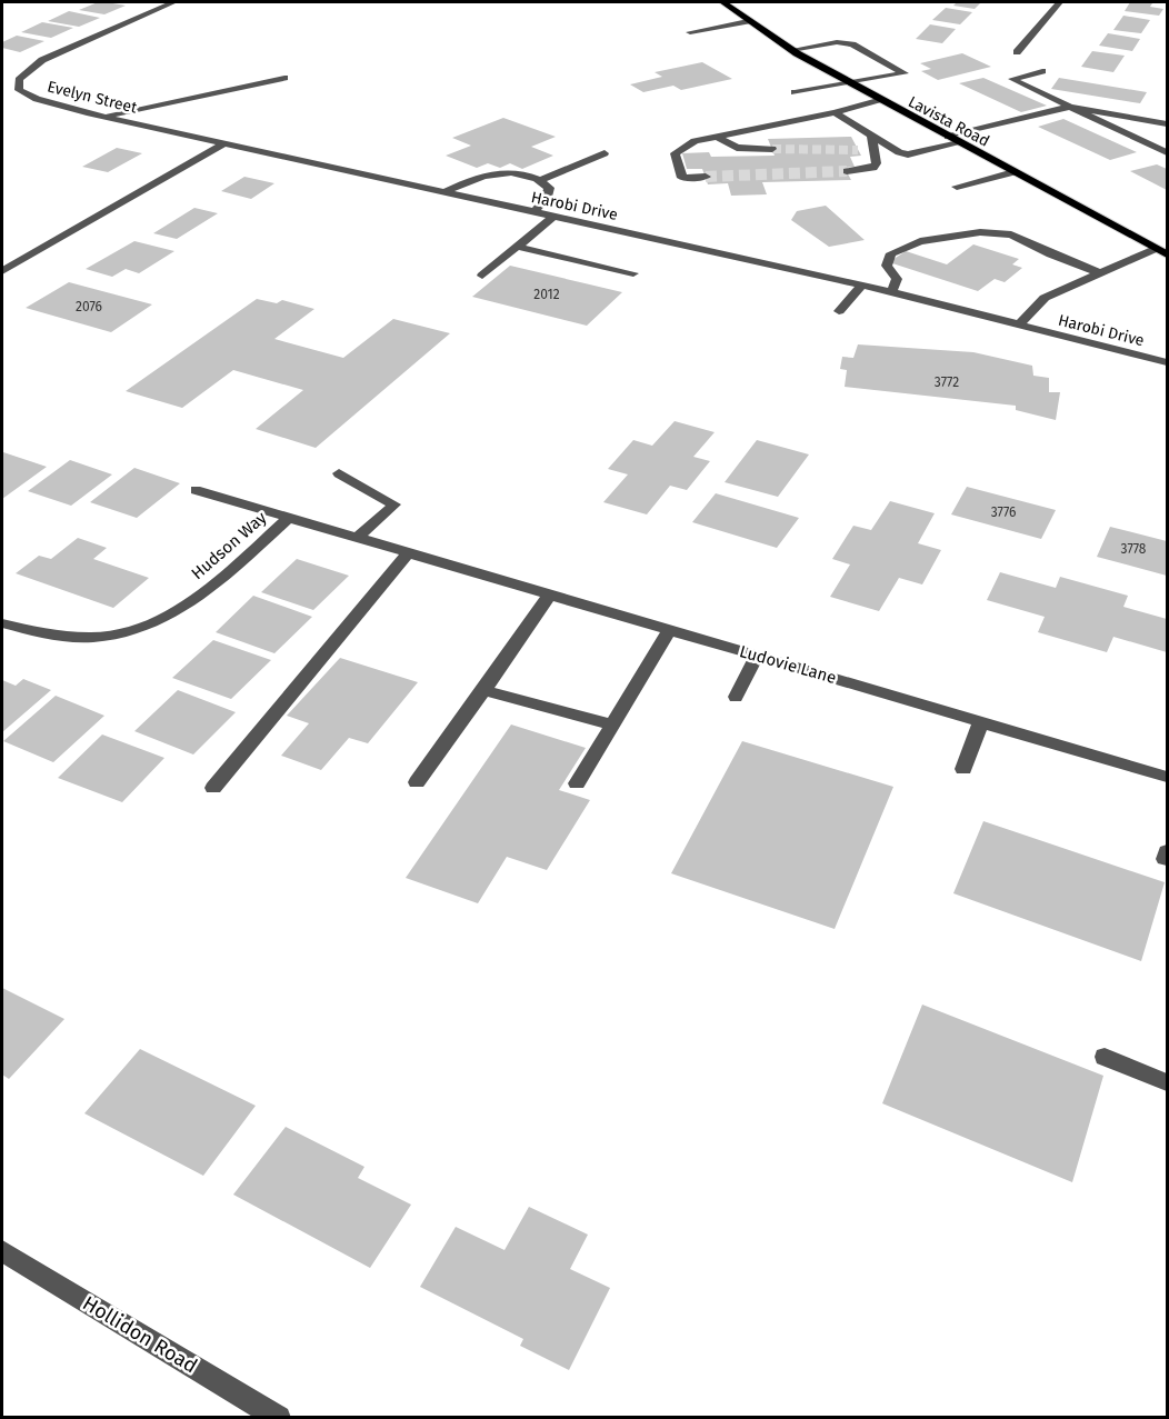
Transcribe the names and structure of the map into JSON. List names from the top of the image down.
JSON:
{
  "streets": {
    "main road": ["Lavista Road"],
    "street": [
      "Evelyn Street",
      "Harobi Drive",
      "Hudson Way",
      "Ludovie Lane",
      "Hollidon Road"
    ]
  },
  "crossings": [
    ["Evelyn Street", "Harobi Drive"],
    ["Hudson Way", "Ludovie Lane"]
  ],
  "house_numbers": [
    "2012",
    "2076",
    "3772",
    "3776",
    "3778"
  ]
}
